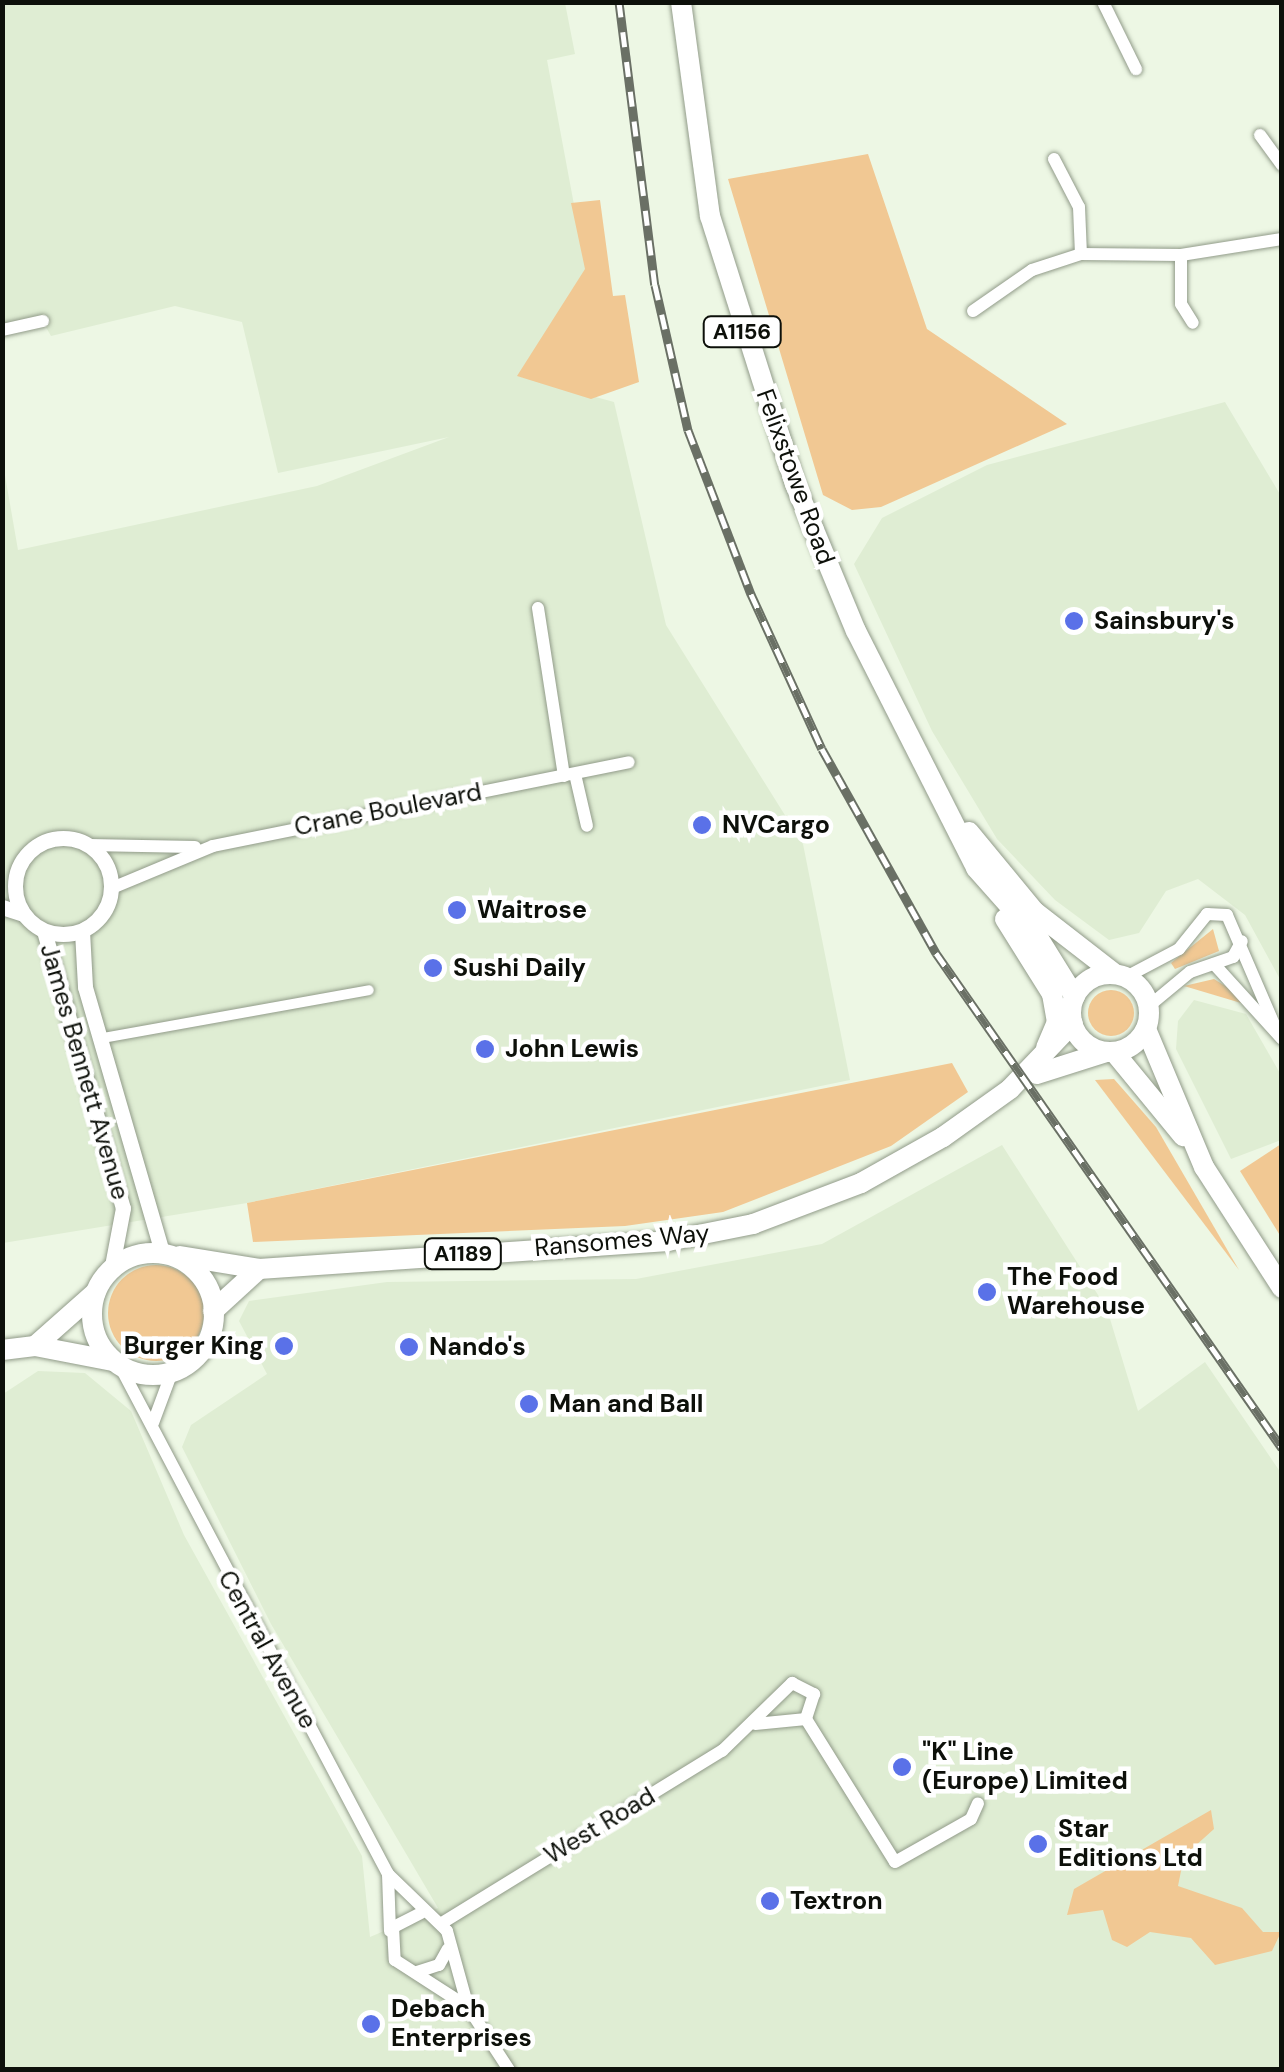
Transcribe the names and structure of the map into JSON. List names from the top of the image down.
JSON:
{
  "streets": {
    "main road": [
      "A1156",
      "Felixstowe Road",
      "Ransomes Way",
      "A1189"
    ],
    "street": [
      "Crane Boulevard",
      "James Bennett Avenue",
      "Central Avenue",
      "West Road"
    ]
  },
  "crossings": [
    ["Felixstowe Road", "Ransomes Way"],
    ["Crane Boulevard", "James Bennett Avenue"],
    ["James Bennett Avenue", "Ransomes Way"],
    ["James Bennett Avenue", "Central Avenue"],
    ["Ransomes Way", "Central Avenue"],
    ["Central Avenue", "West Road"]
  ],
  "places": [
    "Sainsbury's",
    "NVCargo",
    "Waitrose",
    "Sushi Daily",
    "John Lewis",
    "The Food Warehouse",
    "Burger King",
    "Nando's",
    "Man and Ball",
    "\"K\" Line (Europe) Limited",
    "Star Editions Ltd",
    "Textron",
    "Debach Enterprises"
  ]
}
